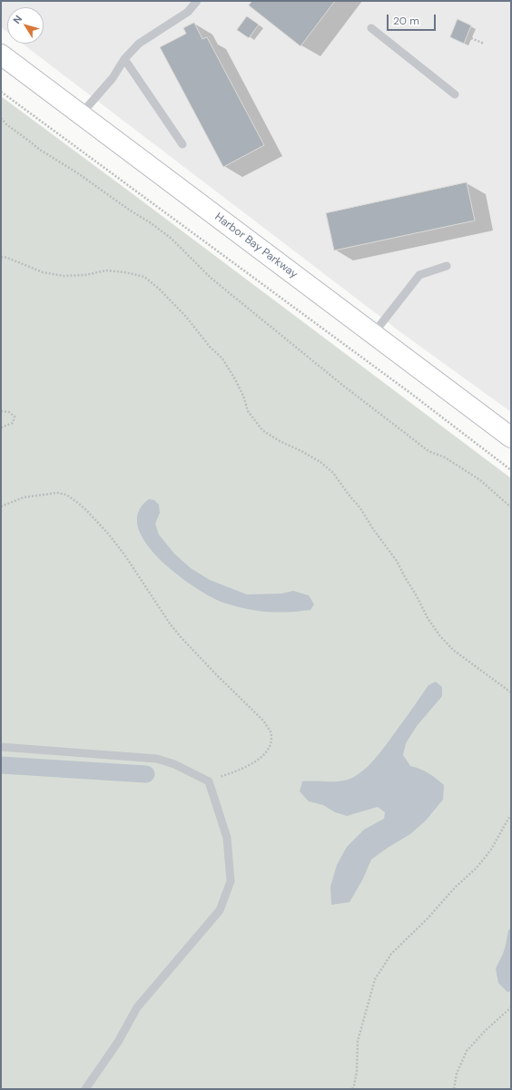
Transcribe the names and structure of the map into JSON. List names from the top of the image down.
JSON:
{
  "streets": {
    "main road": ["Harbor Bay Parkway"]
  },
  "scale_bar": "20 m",
  "north": "top left"
}
